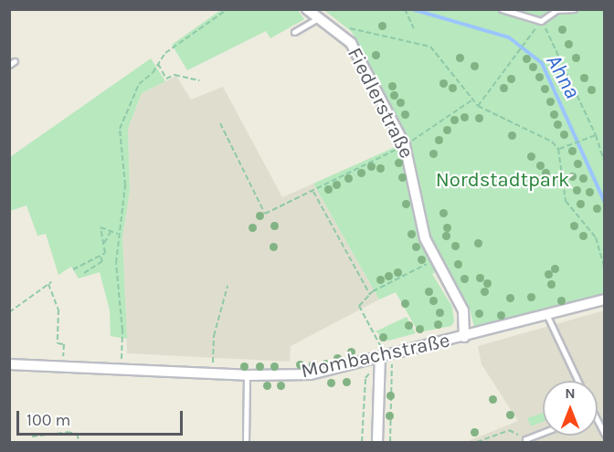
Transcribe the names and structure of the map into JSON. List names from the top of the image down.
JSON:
{
  "streets": {
    "street": ["Fiedlerstraße", "Mombachstraße"]
  },
  "crossings": [
    ["Fiedlerstraße", "Mombachstraße"]
  ],
  "water": ["Ahna"],
  "parks": ["Nordstadtpark"],
  "scale_bar": "100 m",
  "north": "top"
}
